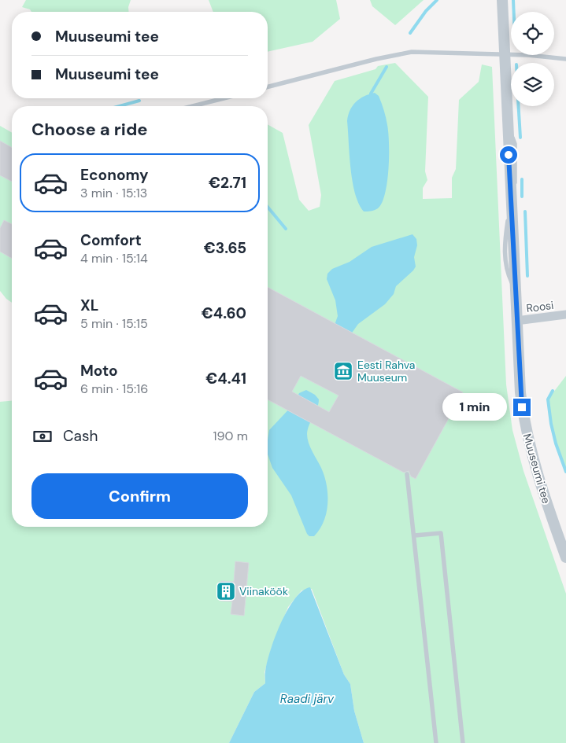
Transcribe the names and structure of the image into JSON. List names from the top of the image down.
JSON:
{
  "streets": {
    "street": ["Roosi", "Muuseumi tee"]
  },
  "crossings": [
    ["Roosi", "Muuseumi tee"]
  ],
  "water": ["Raadi järv"],
  "places": {
    "museum": ["Eesti Rahva Muuseum"],
    "building": ["Viinaköök"]
  },
  "page": {
    "banner": ["Muuseumi tee", "Muuseumi tee"],
    "heading": "Choose a ride",
    "list": [
      {
        "name": "Economy",
        "note": "3 min · 15:13",
        "value": "€2.71"
      },
      {
        "name": "Comfort",
        "note": "4 min · 15:14",
        "value": "€3.65"
      },
      {
        "name": "XL",
        "note": "5 min · 15:15",
        "value": "€4.60"
      },
      {
        "name": "Moto",
        "note": "6 min · 15:16",
        "value": "€4.41"
      }
    ],
    "bubble": "1 min",
    "pay": ["Cash", "190 m"],
    "buttons": "Confirm"
  }
}
